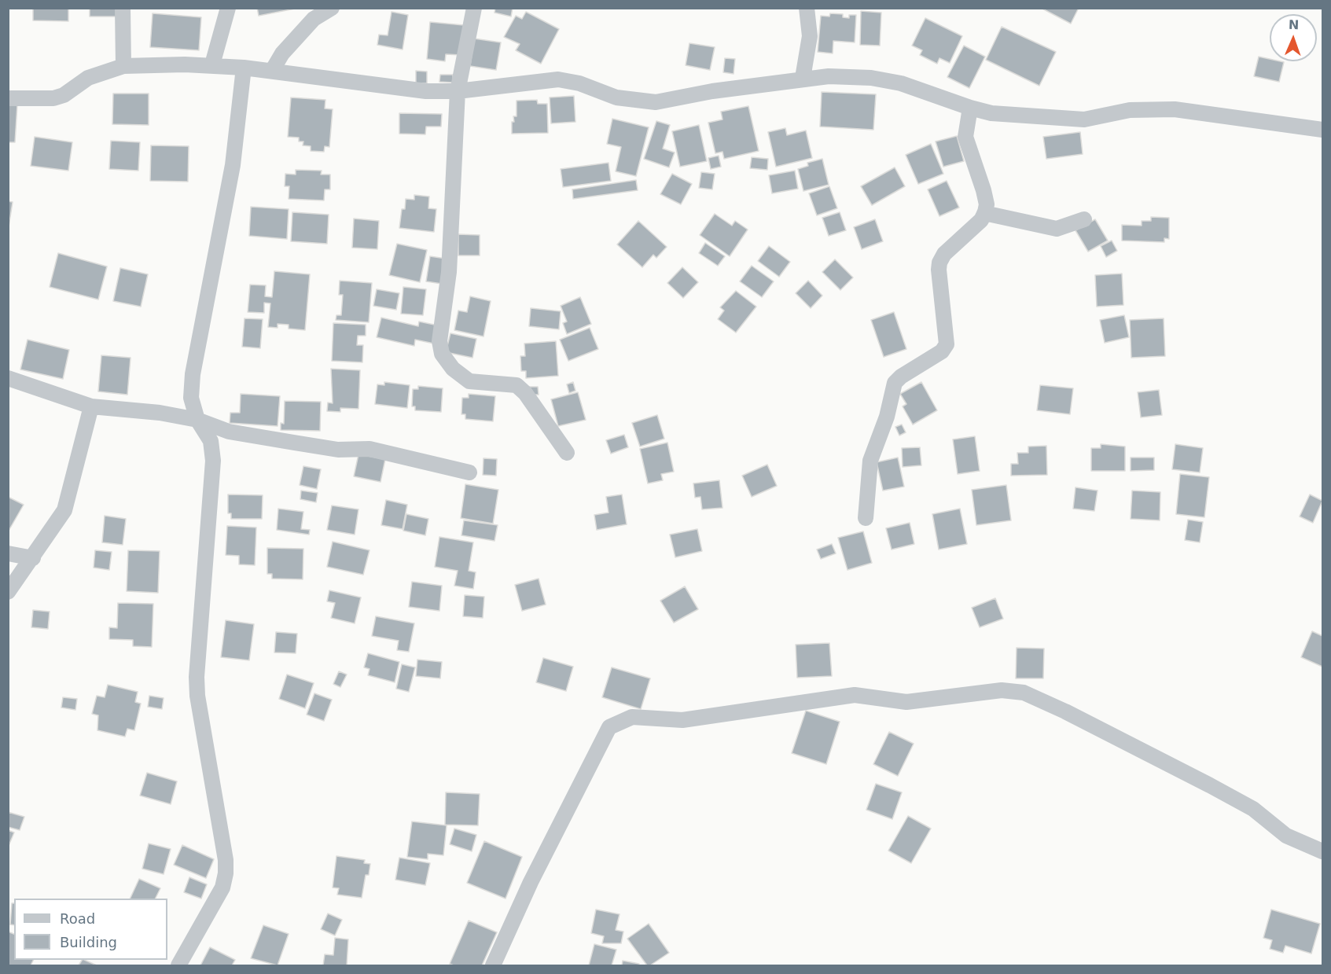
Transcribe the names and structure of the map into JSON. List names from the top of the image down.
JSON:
{
  "legend": ["Road", "Building"],
  "north": "top"
}
